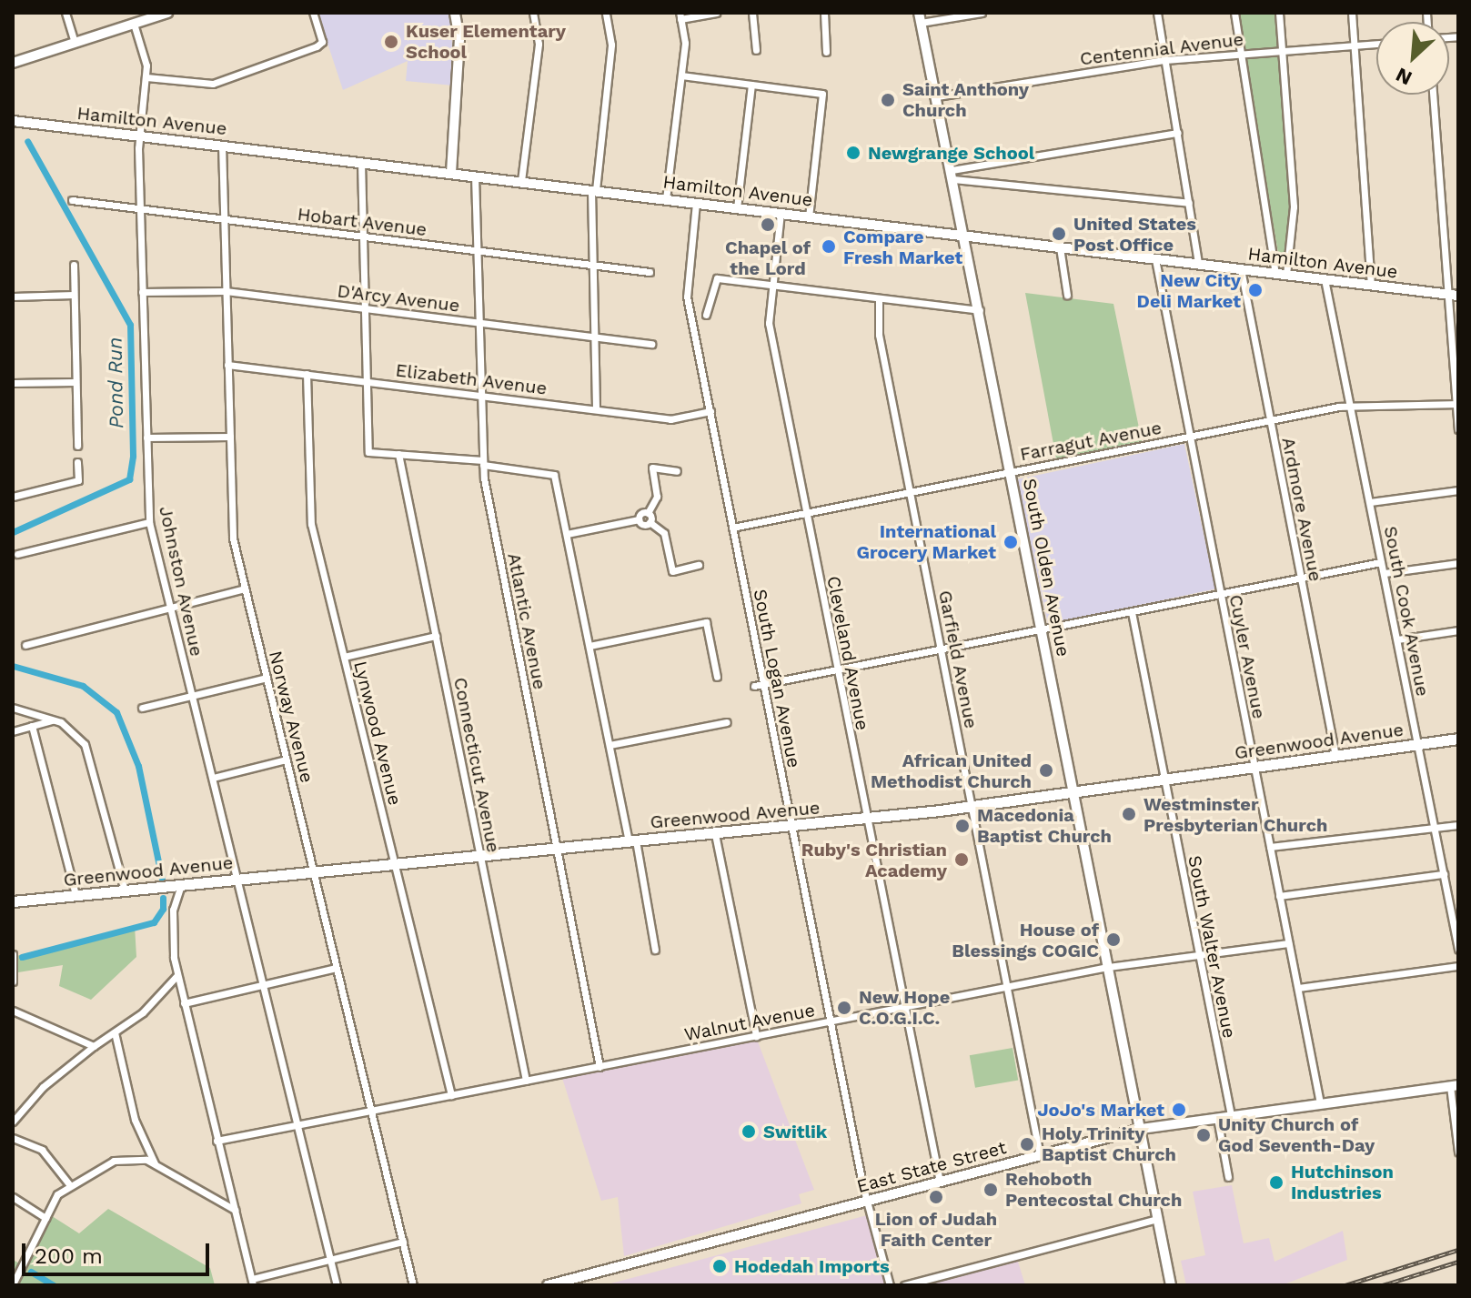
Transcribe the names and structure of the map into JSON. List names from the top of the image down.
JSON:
{
  "streets": {
    "main road": [
      "Hamilton Avenue",
      "South Olden Avenue",
      "Greenwood Avenue",
      "East State Street"
    ],
    "street": [
      "Centennial Avenue",
      "Hobart Avenue",
      "D'Arcy Avenue",
      "Elizabeth Avenue",
      "Farragut Avenue",
      "Ardmore Avenue",
      "Johnston Avenue",
      "South Cook Avenue",
      "Atlantic Avenue",
      "Cleveland Avenue",
      "Cuyler Avenue",
      "Garfield Avenue",
      "South Logan Avenue",
      "Norway Avenue",
      "Lynwood Avenue",
      "Connecticut Avenue",
      "South Walter Avenue",
      "Walnut Avenue"
    ]
  },
  "crossings": [
    ["Centennial Avenue", "South Olden Avenue"],
    ["Hamilton Avenue", "Ardmore Avenue"],
    ["Hamilton Avenue", "South Olden Avenue"],
    ["Hamilton Avenue", "Johnston Avenue"],
    ["Hamilton Avenue", "South Cook Avenue"],
    ["Hamilton Avenue", "Atlantic Avenue"],
    ["Hamilton Avenue", "Cleveland Avenue"],
    ["Hamilton Avenue", "Cuyler Avenue"],
    ["Hamilton Avenue", "South Logan Avenue"],
    ["Hamilton Avenue", "Norway Avenue"],
    ["Hobart Avenue", "Johnston Avenue"],
    ["Hobart Avenue", "Atlantic Avenue"],
    ["Hobart Avenue", "Norway Avenue"],
    ["D'Arcy Avenue", "Johnston Avenue"],
    ["D'Arcy Avenue", "Atlantic Avenue"],
    ["D'Arcy Avenue", "Norway Avenue"],
    ["Elizabeth Avenue", "Atlantic Avenue"],
    ["Elizabeth Avenue", "South Logan Avenue"],
    ["Elizabeth Avenue", "Norway Avenue"],
    ["Elizabeth Avenue", "Lynwood Avenue"],
    ["Farragut Avenue", "Ardmore Avenue"],
    ["Farragut Avenue", "South Olden Avenue"],
    ["Farragut Avenue", "South Cook Avenue"],
    ["Farragut Avenue", "Cleveland Avenue"],
    ["Farragut Avenue", "Cuyler Avenue"],
    ["Farragut Avenue", "Garfield Avenue"],
    ["Farragut Avenue", "South Logan Avenue"],
    ["Ardmore Avenue", "Greenwood Avenue"],
    ["South Olden Avenue", "Greenwood Avenue"],
    ["South Olden Avenue", "Walnut Avenue"],
    ["South Olden Avenue", "East State Street"],
    ["Johnston Avenue", "Greenwood Avenue"],
    ["Johnston Avenue", "Walnut Avenue"],
    ["South Cook Avenue", "Greenwood Avenue"],
    ["Atlantic Avenue", "Greenwood Avenue"],
    ["Atlantic Avenue", "Walnut Avenue"],
    ["Cleveland Avenue", "Greenwood Avenue"],
    ["Cleveland Avenue", "Walnut Avenue"],
    ["Cleveland Avenue", "East State Street"],
    ["Cuyler Avenue", "Greenwood Avenue"],
    ["Cuyler Avenue", "Walnut Avenue"],
    ["Cuyler Avenue", "East State Street"],
    ["Garfield Avenue", "Greenwood Avenue"],
    ["Garfield Avenue", "Walnut Avenue"],
    ["Garfield Avenue", "East State Street"],
    ["South Logan Avenue", "Greenwood Avenue"],
    ["South Logan Avenue", "Walnut Avenue"],
    ["South Logan Avenue", "East State Street"],
    ["Norway Avenue", "Greenwood Avenue"],
    ["Norway Avenue", "Walnut Avenue"],
    ["Lynwood Avenue", "Greenwood Avenue"],
    ["Lynwood Avenue", "Walnut Avenue"],
    ["Greenwood Avenue", "Connecticut Avenue"],
    ["Greenwood Avenue", "South Walter Avenue"],
    ["Connecticut Avenue", "Walnut Avenue"],
    ["South Walter Avenue", "Walnut Avenue"],
    ["South Walter Avenue", "East State Street"]
  ],
  "water": ["Pond Run"],
  "places": [
    "Kuser Elementary School",
    "Saint Anthony Church",
    "Newgrange School",
    "Chapel of the Lord",
    "United States Post Office",
    "Compare Fresh Market",
    "New City Deli Market",
    "International Grocery Market",
    "African United Methodist Church",
    "Westminster Presbyterian Church",
    "Macedonia Baptist Church",
    "Ruby's Christian Academy",
    "House of Blessings COGIC",
    "New Hope C.O.G.I.C.",
    "JoJo's Market",
    "Switlik",
    "Unity Church of God Seventh-Day",
    "Holy Trinity Baptist Church",
    "Hutchinson Industries",
    "Rehoboth Pentecostal Church",
    "Lion of Judah Faith Center",
    "Hodedah Imports"
  ],
  "scale_bar": "200 m",
  "north": "bottom left"
}
